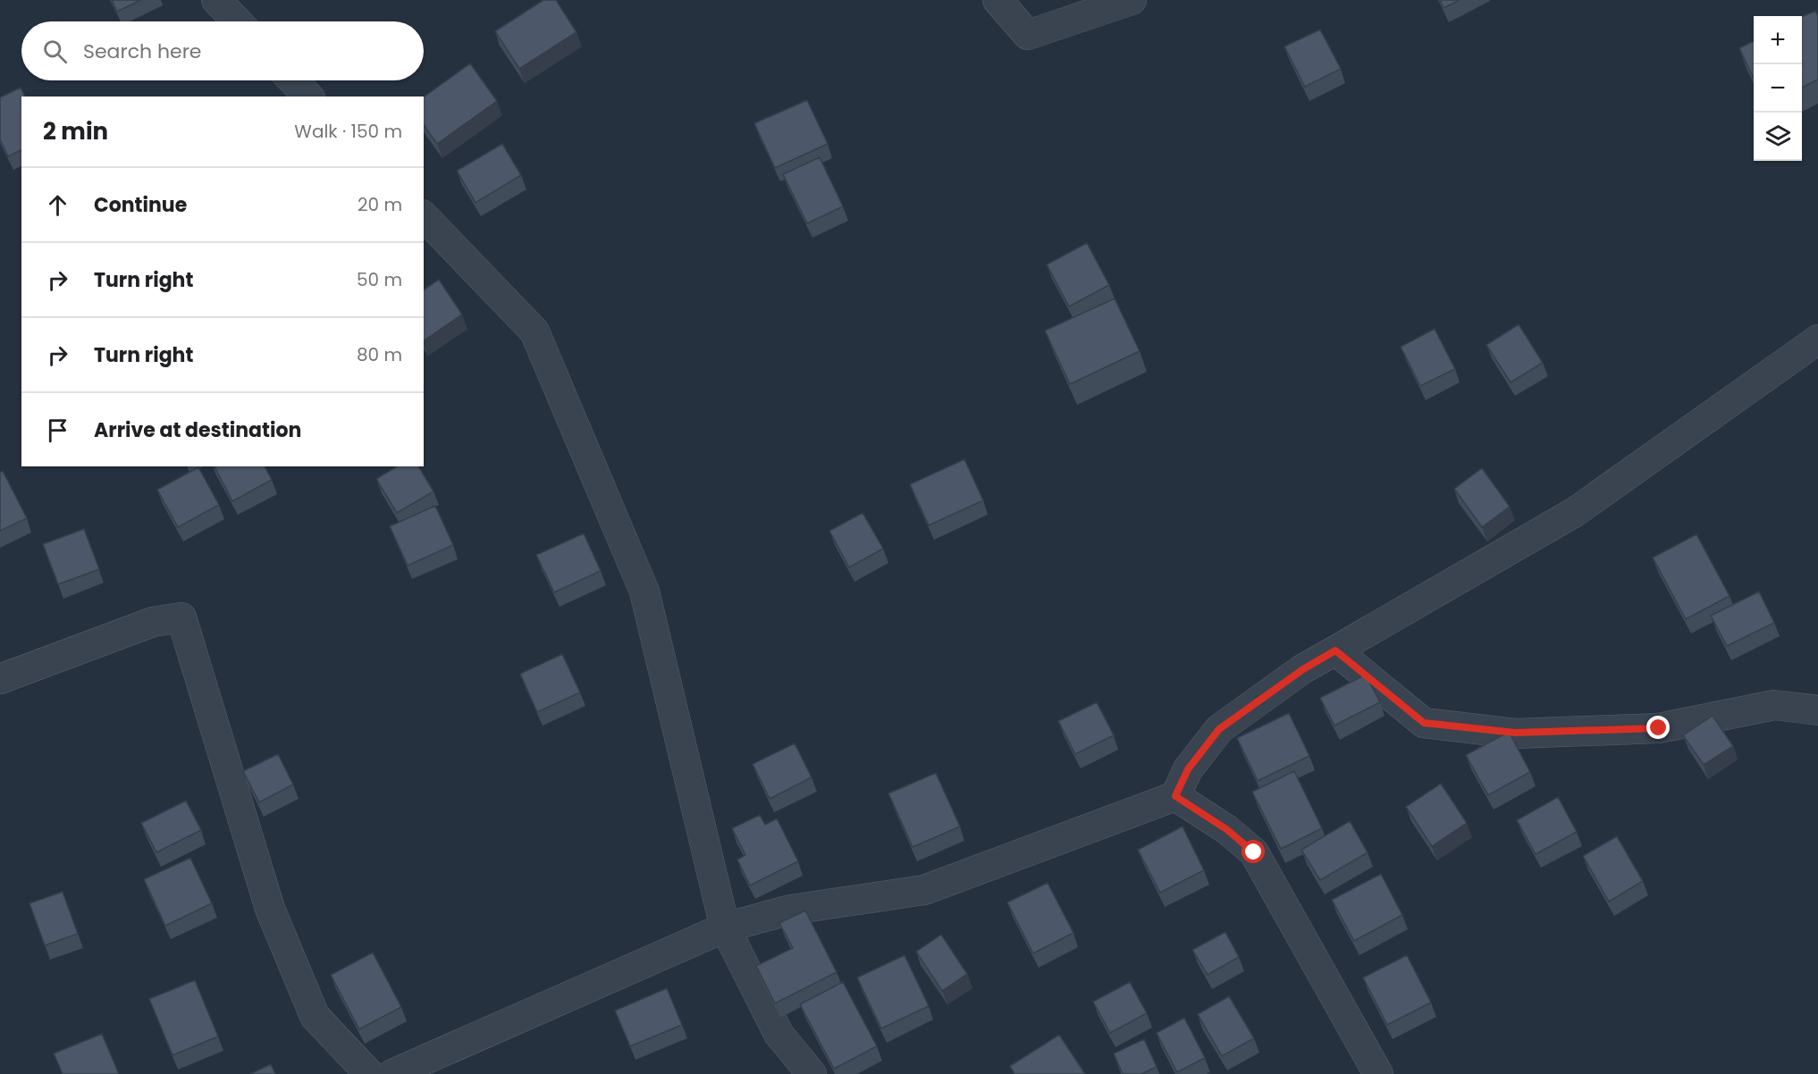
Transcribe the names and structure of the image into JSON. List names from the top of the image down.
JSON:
{
  "page": {
    "map_buttons": ["+", "−"],
    "search": "Search here",
    "heading": ["2 min", "Walk · 150 m"],
    "list": [
      ["Continue", "20 m"],
      ["Turn right", "50 m"],
      ["Turn right", "80 m"],
      "Arrive at destination"
    ]
  }
}
